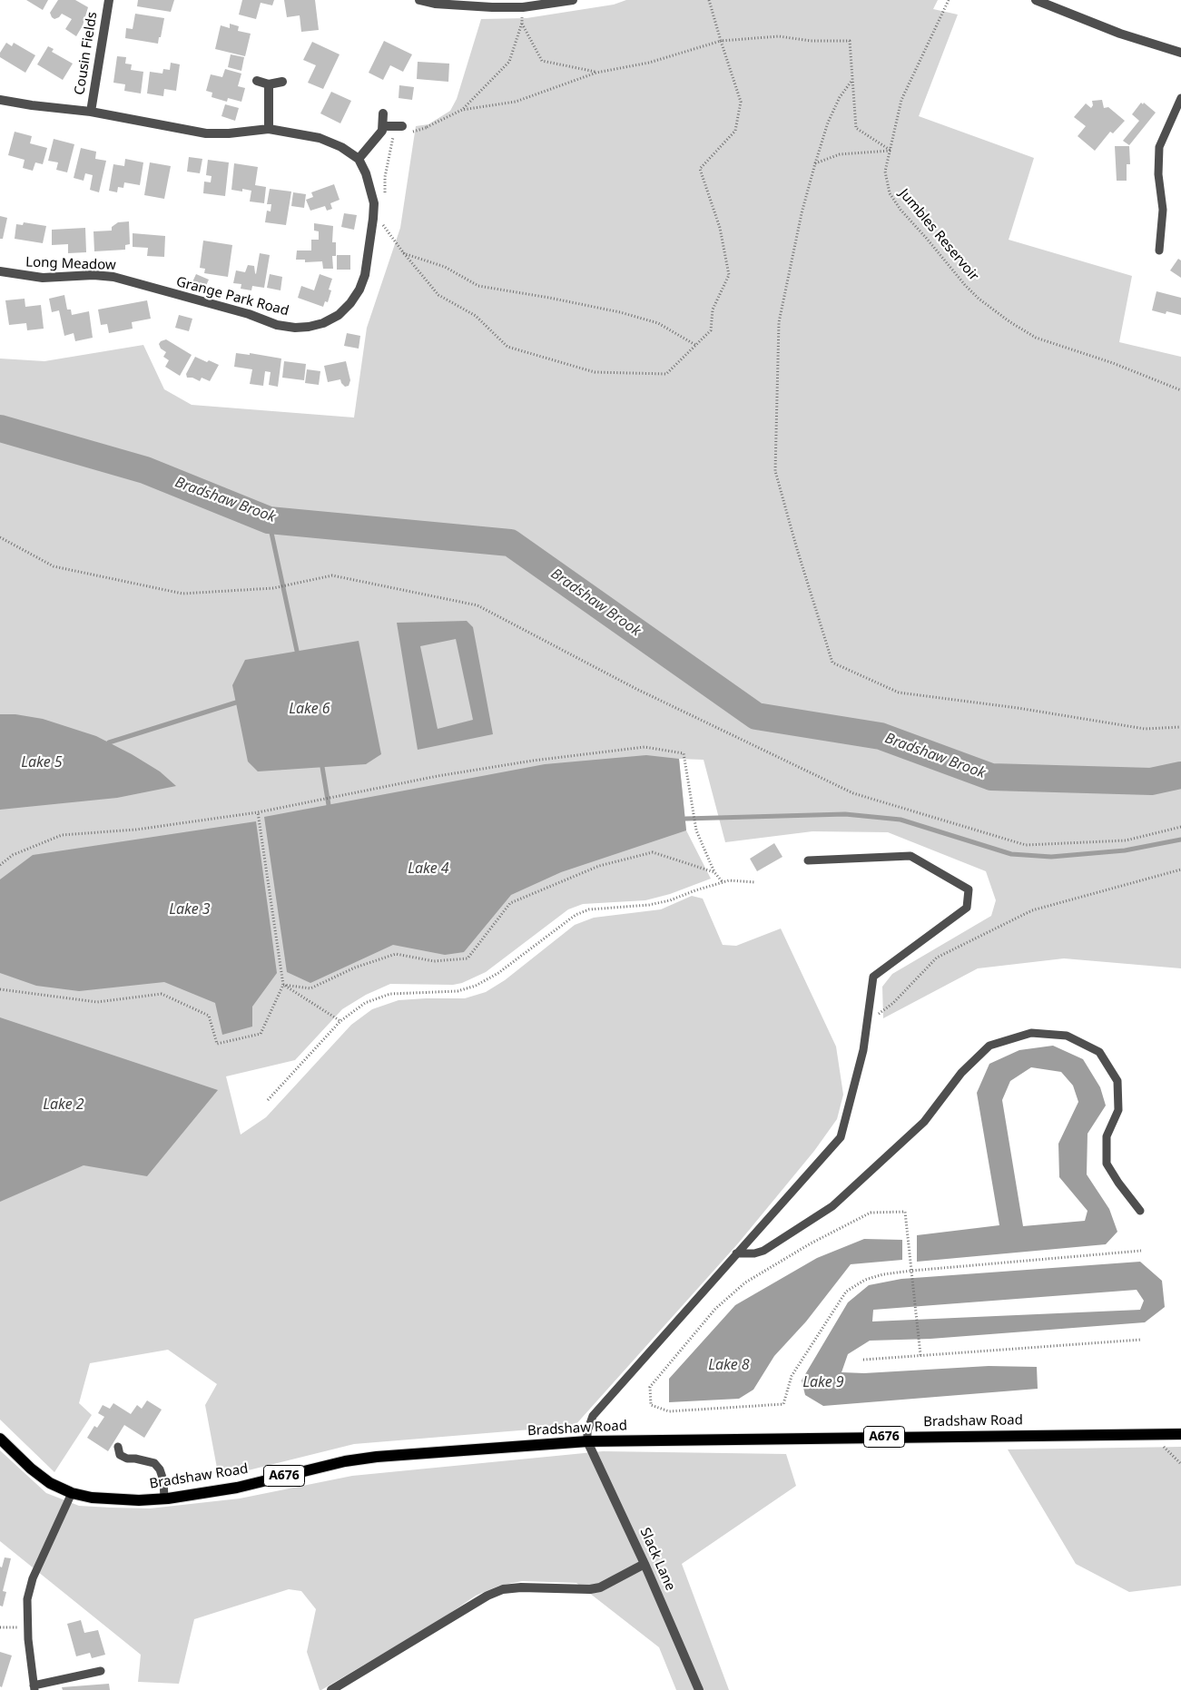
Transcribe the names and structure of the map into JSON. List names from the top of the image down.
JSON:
{
  "streets": {
    "main road": ["Bradshaw Road", "A676"],
    "street": [
      "Cousin Fields",
      "Long Meadow",
      "Grange Park Road",
      "Slack Lane"
    ],
    "path": ["Jumbles Reservoir"]
  },
  "crossings": [
    ["Long Meadow", "Grange Park Road"],
    ["Bradshaw Road", "Slack Lane"]
  ],
  "water": [
    "Bradshaw Brook",
    "Lake 6",
    "Lake 5",
    "Lake 4",
    "Lake 3",
    "Lake 2",
    "Lake 8",
    "Lake 9"
  ]
}
